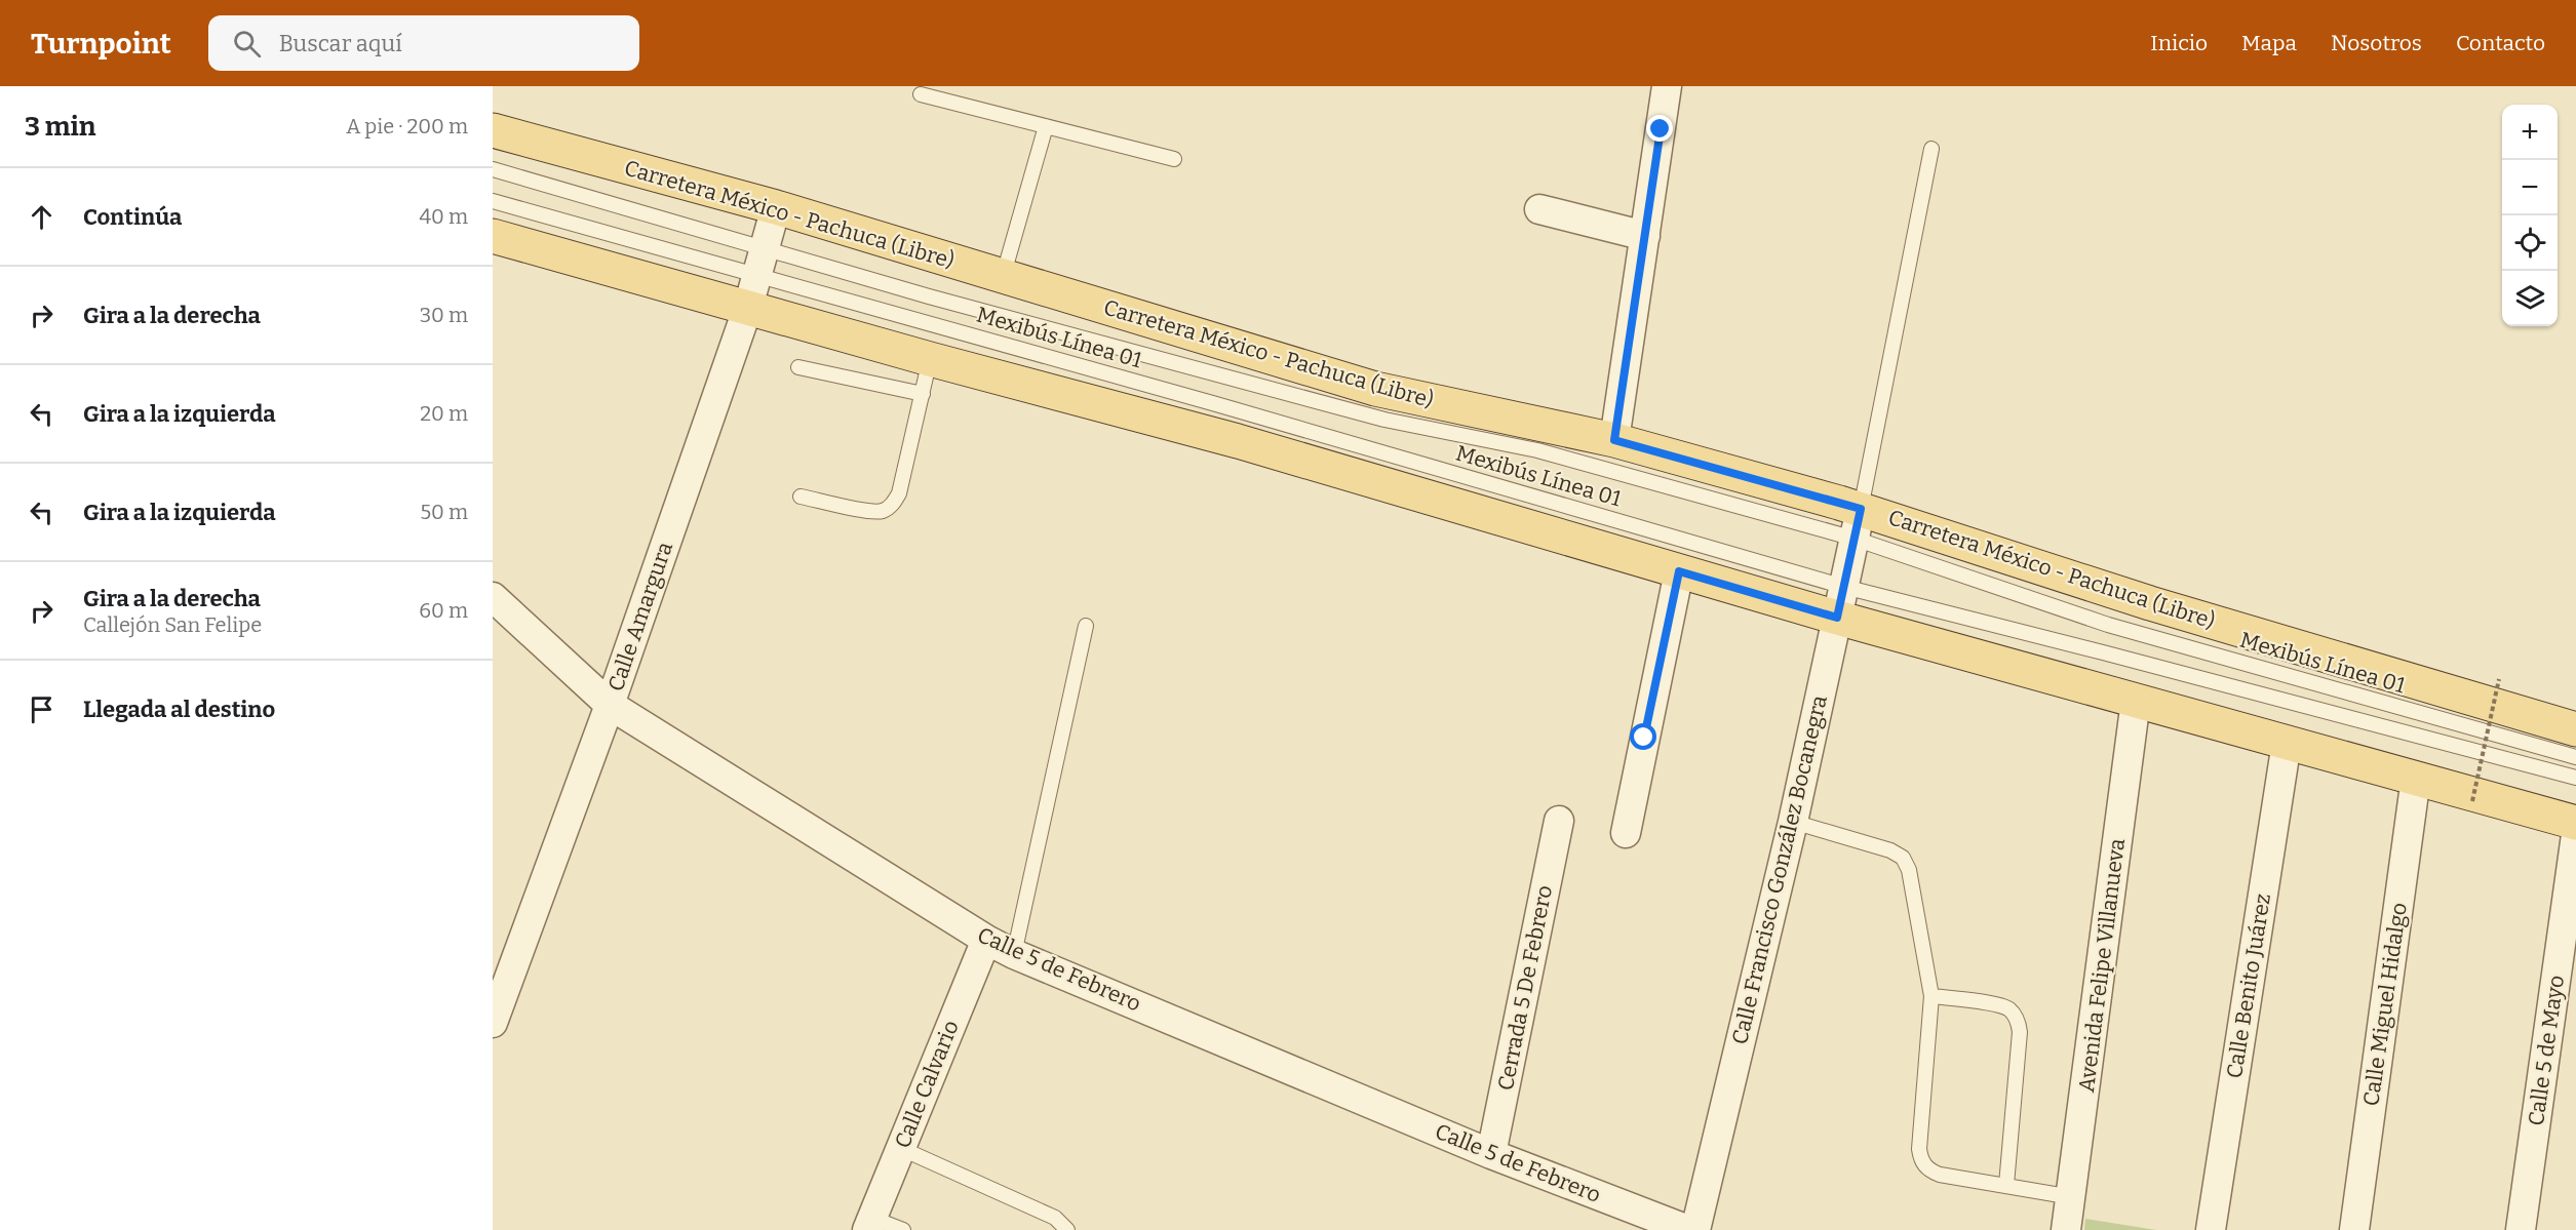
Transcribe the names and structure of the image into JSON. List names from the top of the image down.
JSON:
{
  "streets": {
    "main road": ["Carretera México - Pachuca (Libre)"],
    "street": [
      "Calle Amargura",
      "Calle Francisco González Bocanegra",
      "Avenida Felipe Villanueva",
      "Calle 5 de Febrero",
      "Calle Benito Juárez",
      "Cerrada 5 De Febrero",
      "Calle Miguel Hidalgo",
      "Calle 5 de Mayo",
      "Calle Calvario"
    ],
    "lane": ["Mexibús Línea 01"]
  },
  "crossings": [
    ["Carretera México - Pachuca (Libre)", "Mexibús Línea 01"],
    ["Carretera México - Pachuca (Libre)", "Calle Amargura"],
    ["Carretera México - Pachuca (Libre)", "Calle Francisco González Bocanegra"],
    ["Mexibús Línea 01", "Calle Amargura"],
    ["Mexibús Línea 01", "Calle Francisco González Bocanegra"],
    ["Calle Amargura", "Calle 5 de Febrero"],
    ["Calle 5 de Febrero", "Cerrada 5 De Febrero"],
    ["Calle 5 de Febrero", "Calle Calvario"]
  ],
  "page": {
    "header": "Turnpoint",
    "search": "Buscar aquí",
    "nav": [
      "Inicio",
      "Mapa",
      "Nosotros",
      "Contacto"
    ],
    "heading": ["3 min", "A pie · 200 m"],
    "map_buttons": ["+", "−"],
    "list": [
      ["Continúa", "40 m"],
      ["Gira a la derecha", "30 m"],
      ["Gira a la izquierda", "20 m"],
      ["Gira a la izquierda", "50 m"],
      ["Gira a la derecha", "Callejón San Felipe", "60 m"],
      "Llegada al destino"
    ]
  }
}
